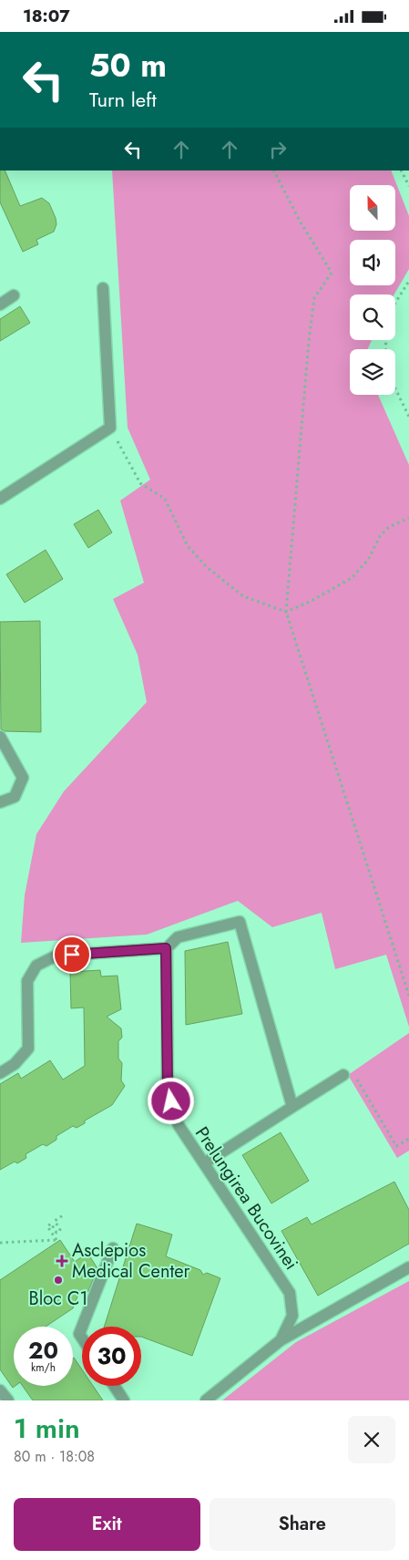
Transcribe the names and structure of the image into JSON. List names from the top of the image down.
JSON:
{
  "streets": {
    "street": ["Prelungirea Bucovinei"]
  },
  "places": {
    "health": ["Asclepios Medical Center"],
    "other": ["Bloc C1"]
  },
  "north": "top",
  "page": {
    "status": "18:07",
    "turn": ["50 m", "Turn left"],
    "speed": "20 km/h",
    "limit": "30",
    "heading": ["1 min", "80 m · 18:08"],
    "buttons": ["Exit", "Share"]
  }
}
